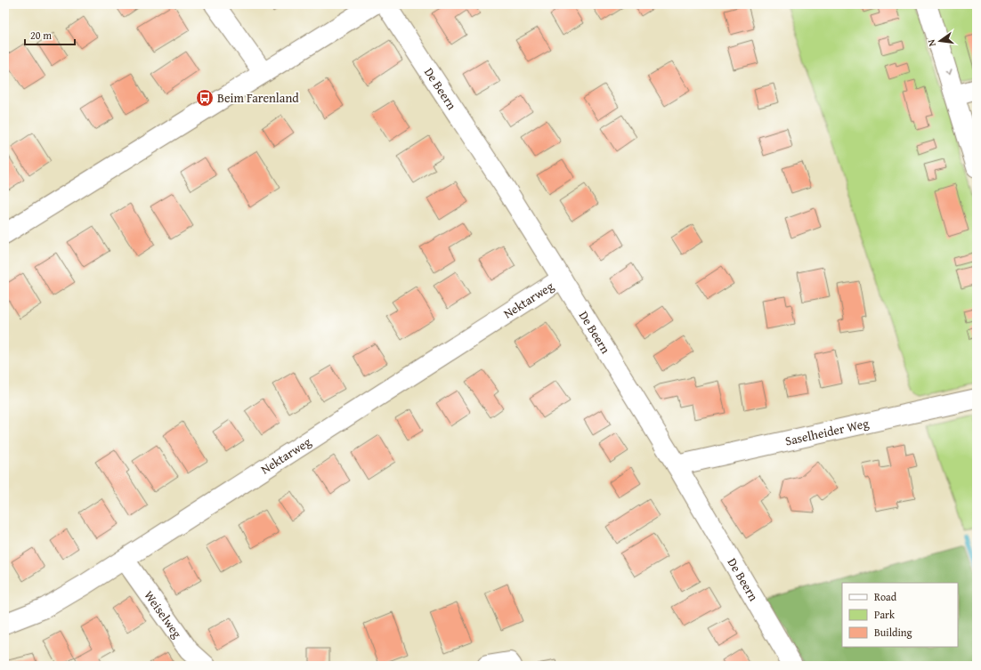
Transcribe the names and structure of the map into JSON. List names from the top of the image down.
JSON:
{
  "streets": {
    "street": [
      "De Beern",
      "Nektarweg",
      "Saselheider Weg",
      "Weiselweg"
    ]
  },
  "crossings": [
    ["De Beern", "Nektarweg"],
    ["De Beern", "Saselheider Weg"],
    ["Nektarweg", "Weiselweg"]
  ],
  "places": {
    "bus stop": ["Beim Farenland"]
  },
  "legend": ["Road", "Park", "Building"],
  "scale_bar": "20 m",
  "north": "left"
}
